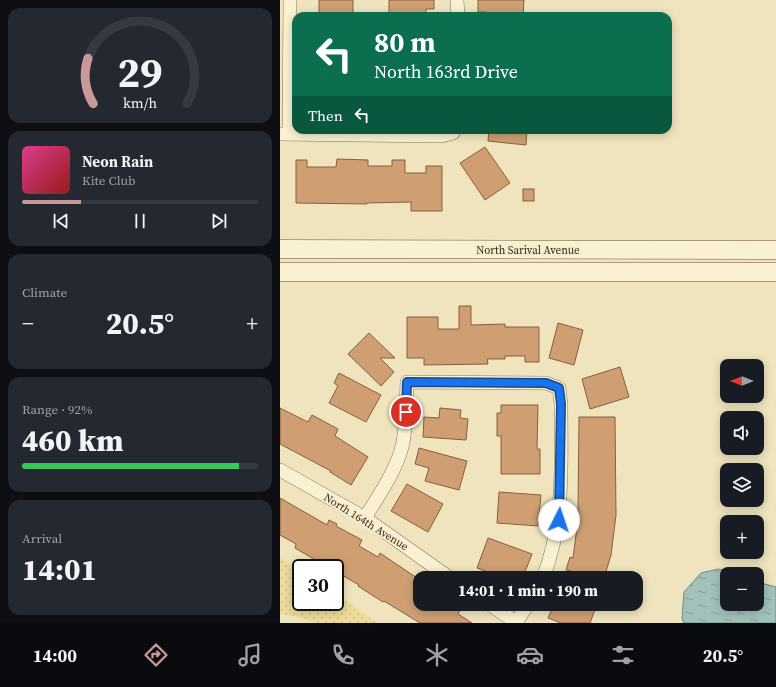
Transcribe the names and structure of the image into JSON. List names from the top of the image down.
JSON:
{
  "streets": {
    "main road": ["North Sarival Avenue"],
    "street": ["North 164th Avenue"]
  },
  "north": "left",
  "page": {
    "turn": ["80 m", "North 163rd Drive"],
    "then": "Then",
    "song": ["Neon Rain", "Kite Club"],
    "tile": [
      "Climate",
      ["Range · 92%", "460 km"],
      ["Arrival", "14:01"]
    ],
    "heat": ["−", "20.5°", "+"],
    "map_buttons": ["+", "−"],
    "limit": "30",
    "trip": "14:01 · 1 min · 190 m",
    "tabs": ["14:00", "20.5°"],
    "gauge": ["29", "km/h"]
  }
}
